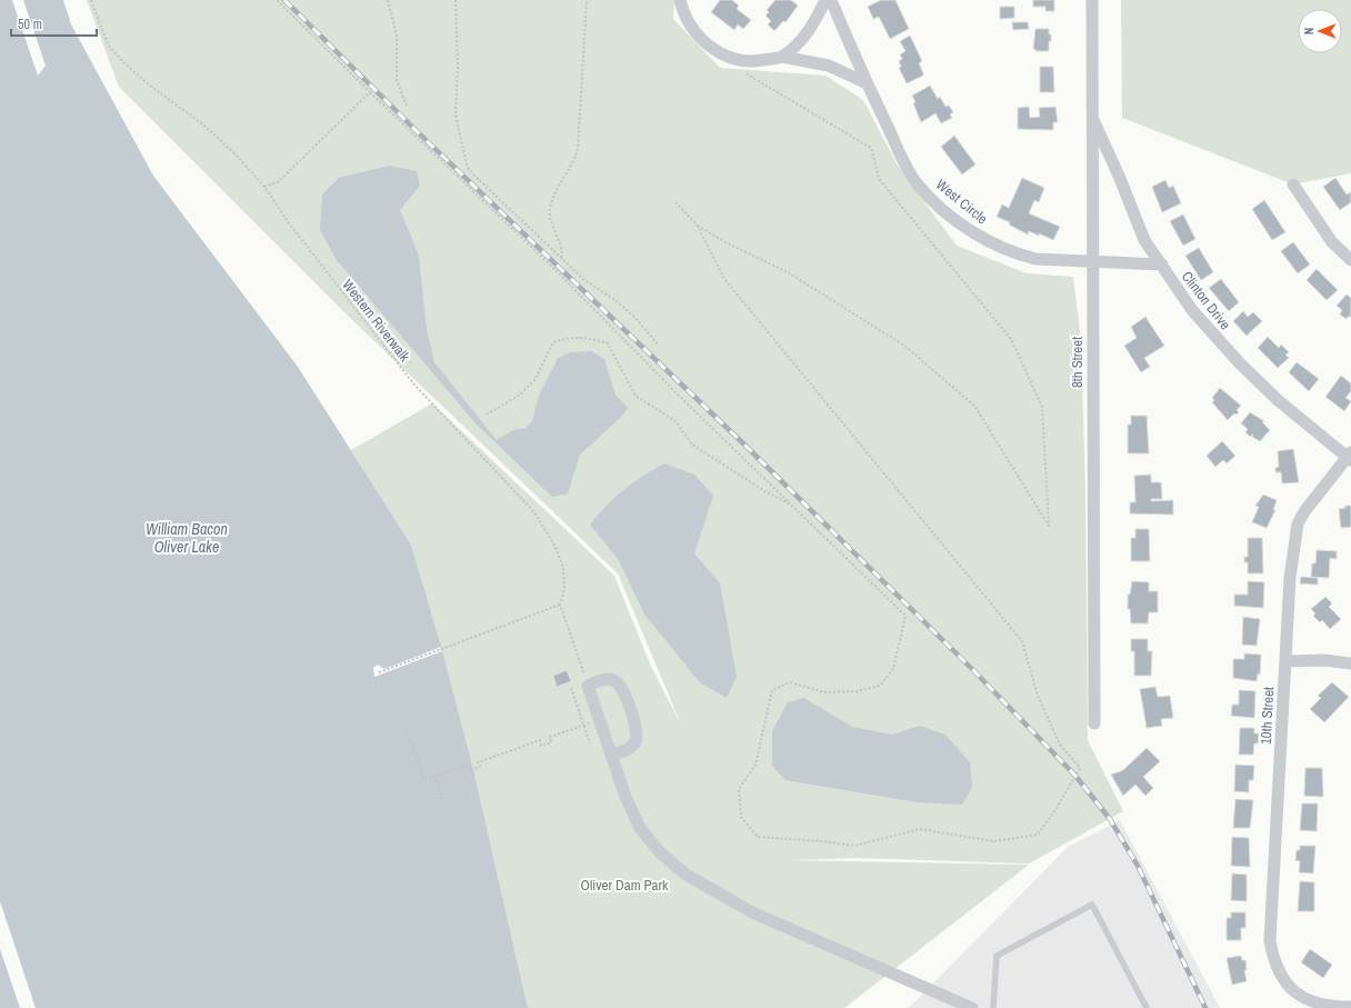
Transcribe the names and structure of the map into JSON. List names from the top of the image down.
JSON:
{
  "streets": {
    "street": [
      "West Circle",
      "Clinton Drive",
      "8th Street",
      "10th Street"
    ],
    "path": ["Western Riverwalk"]
  },
  "crossings": [
    ["West Circle", "Clinton Drive"],
    ["West Circle", "8th Street"],
    ["Clinton Drive", "8th Street"],
    ["Clinton Drive", "10th Street"]
  ],
  "water": ["William Bacon Oliver Lake"],
  "parks": ["Oliver Dam Park"],
  "scale_bar": "50 m",
  "north": "left"
}
